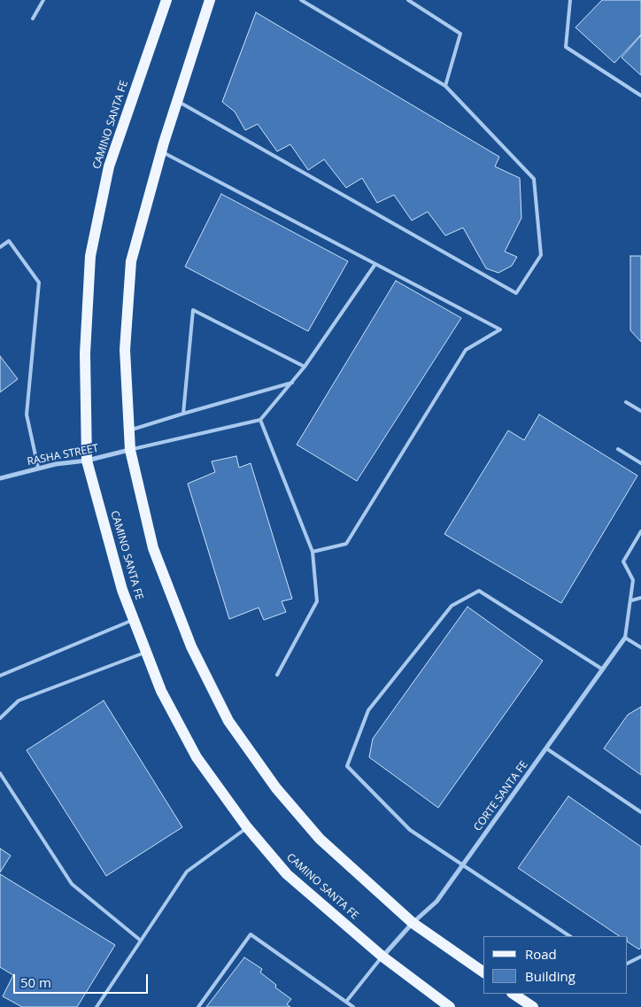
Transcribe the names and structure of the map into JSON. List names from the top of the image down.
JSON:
{
  "streets": {
    "main road": ["CAMINO SANTA FE"],
    "street": ["RASHA STREET", "CORTE SANTA FE"]
  },
  "crossings": [
    ["CAMINO SANTA FE", "RASHA STREET"],
    ["CAMINO SANTA FE", "CORTE SANTA FE"]
  ],
  "legend": ["Road", "Building"],
  "scale_bar": "50 m"
}
